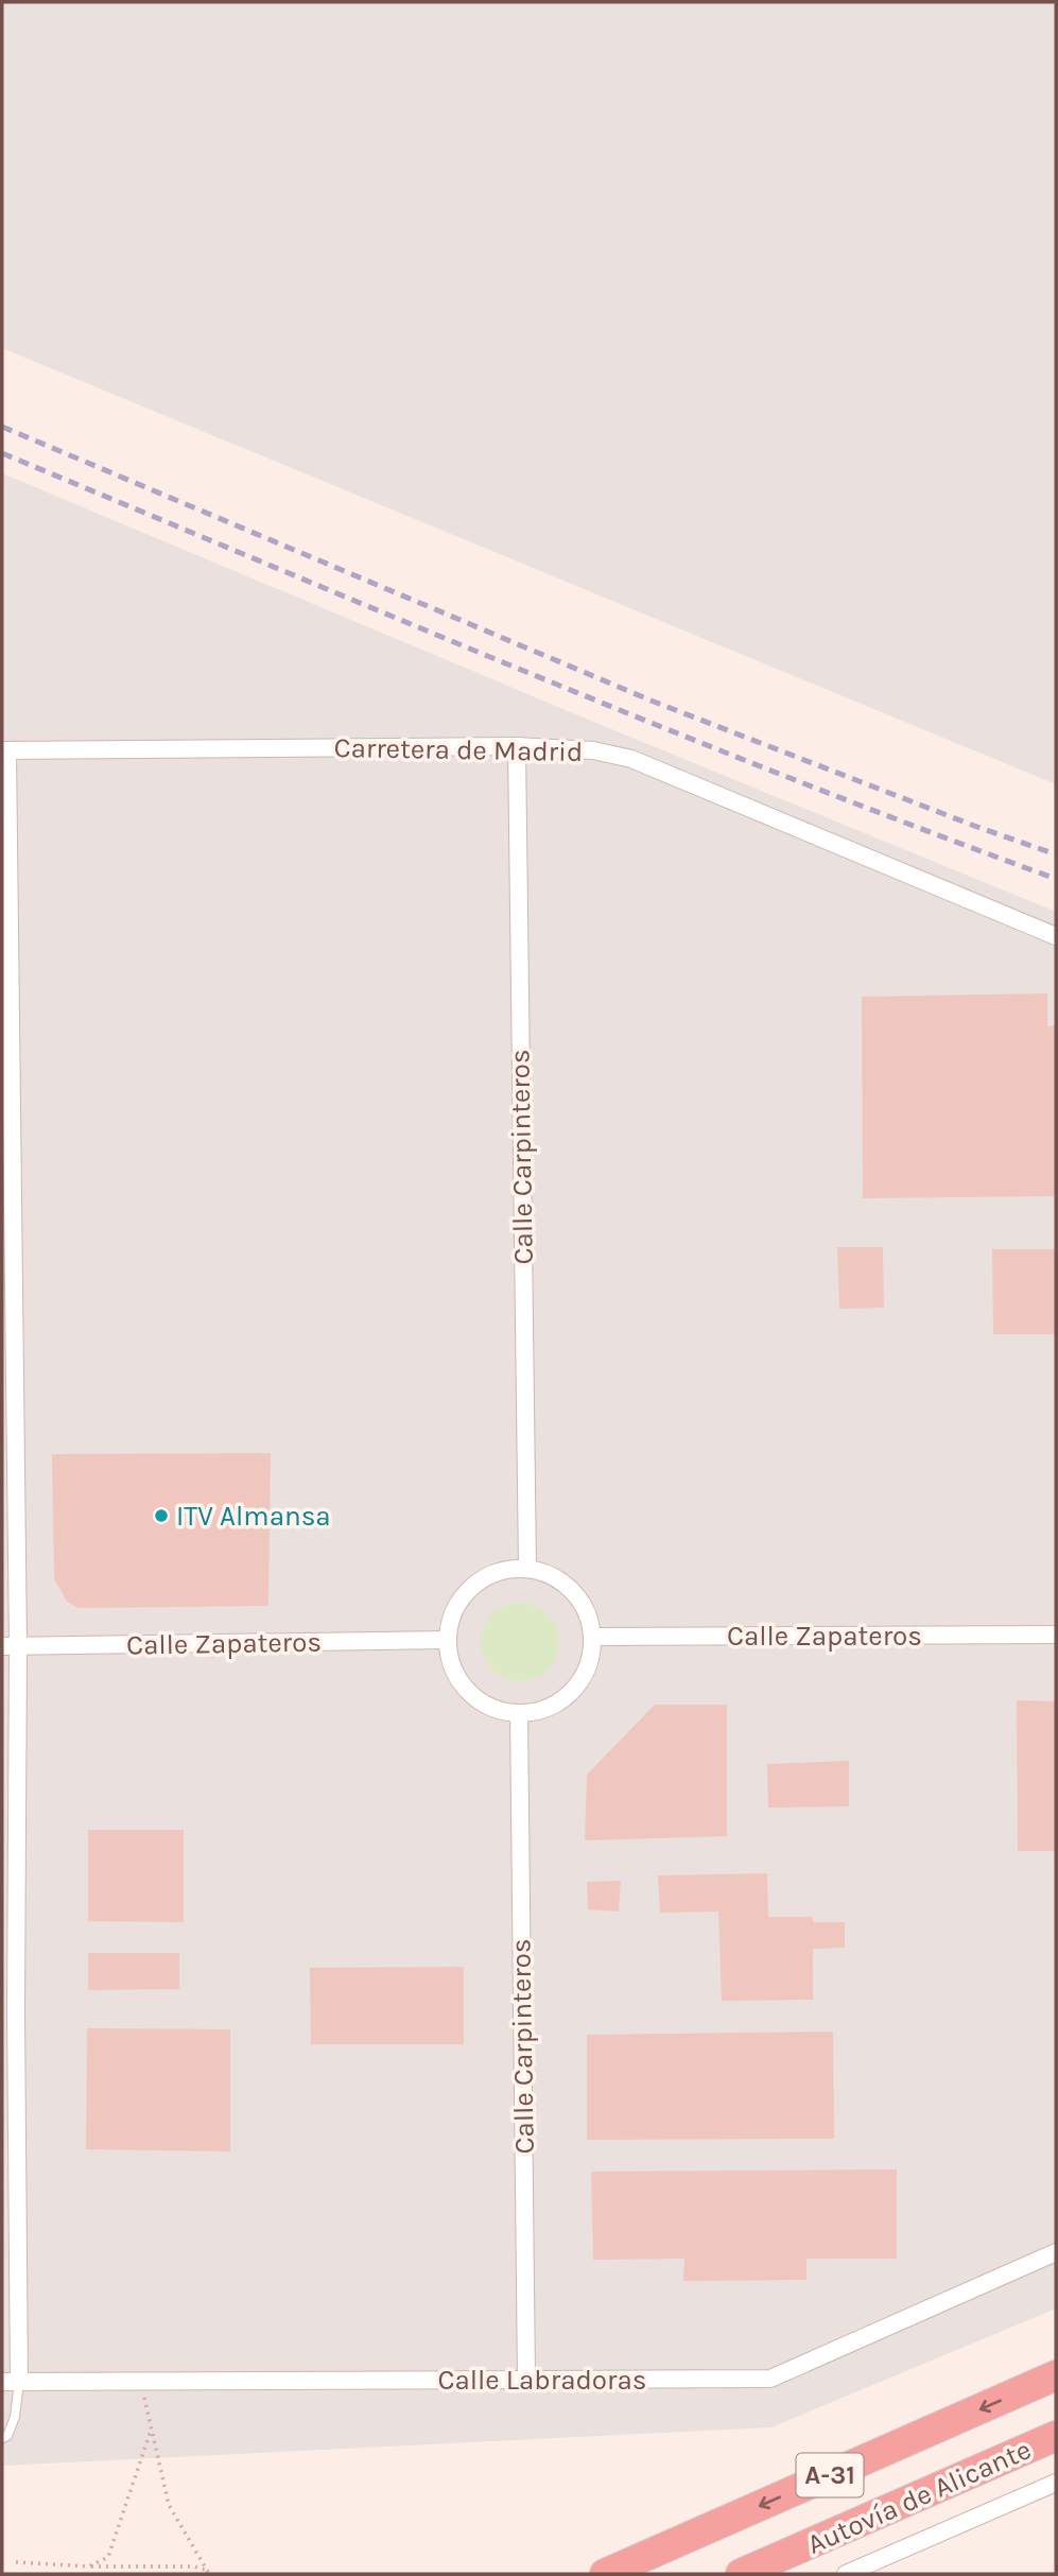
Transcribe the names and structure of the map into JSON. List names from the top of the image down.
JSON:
{
  "streets": {
    "highway": ["A-31", "Autovía de Alicante"],
    "street": [
      "Carretera de Madrid",
      "Calle Carpinteros",
      "Calle Zapateros",
      "Calle Labradoras"
    ]
  },
  "crossings": [
    ["Carretera de Madrid", "Calle Carpinteros"],
    ["Calle Carpinteros", "Calle Zapateros"],
    ["Calle Carpinteros", "Calle Labradoras"]
  ],
  "places": ["ITV Almansa"]
}
